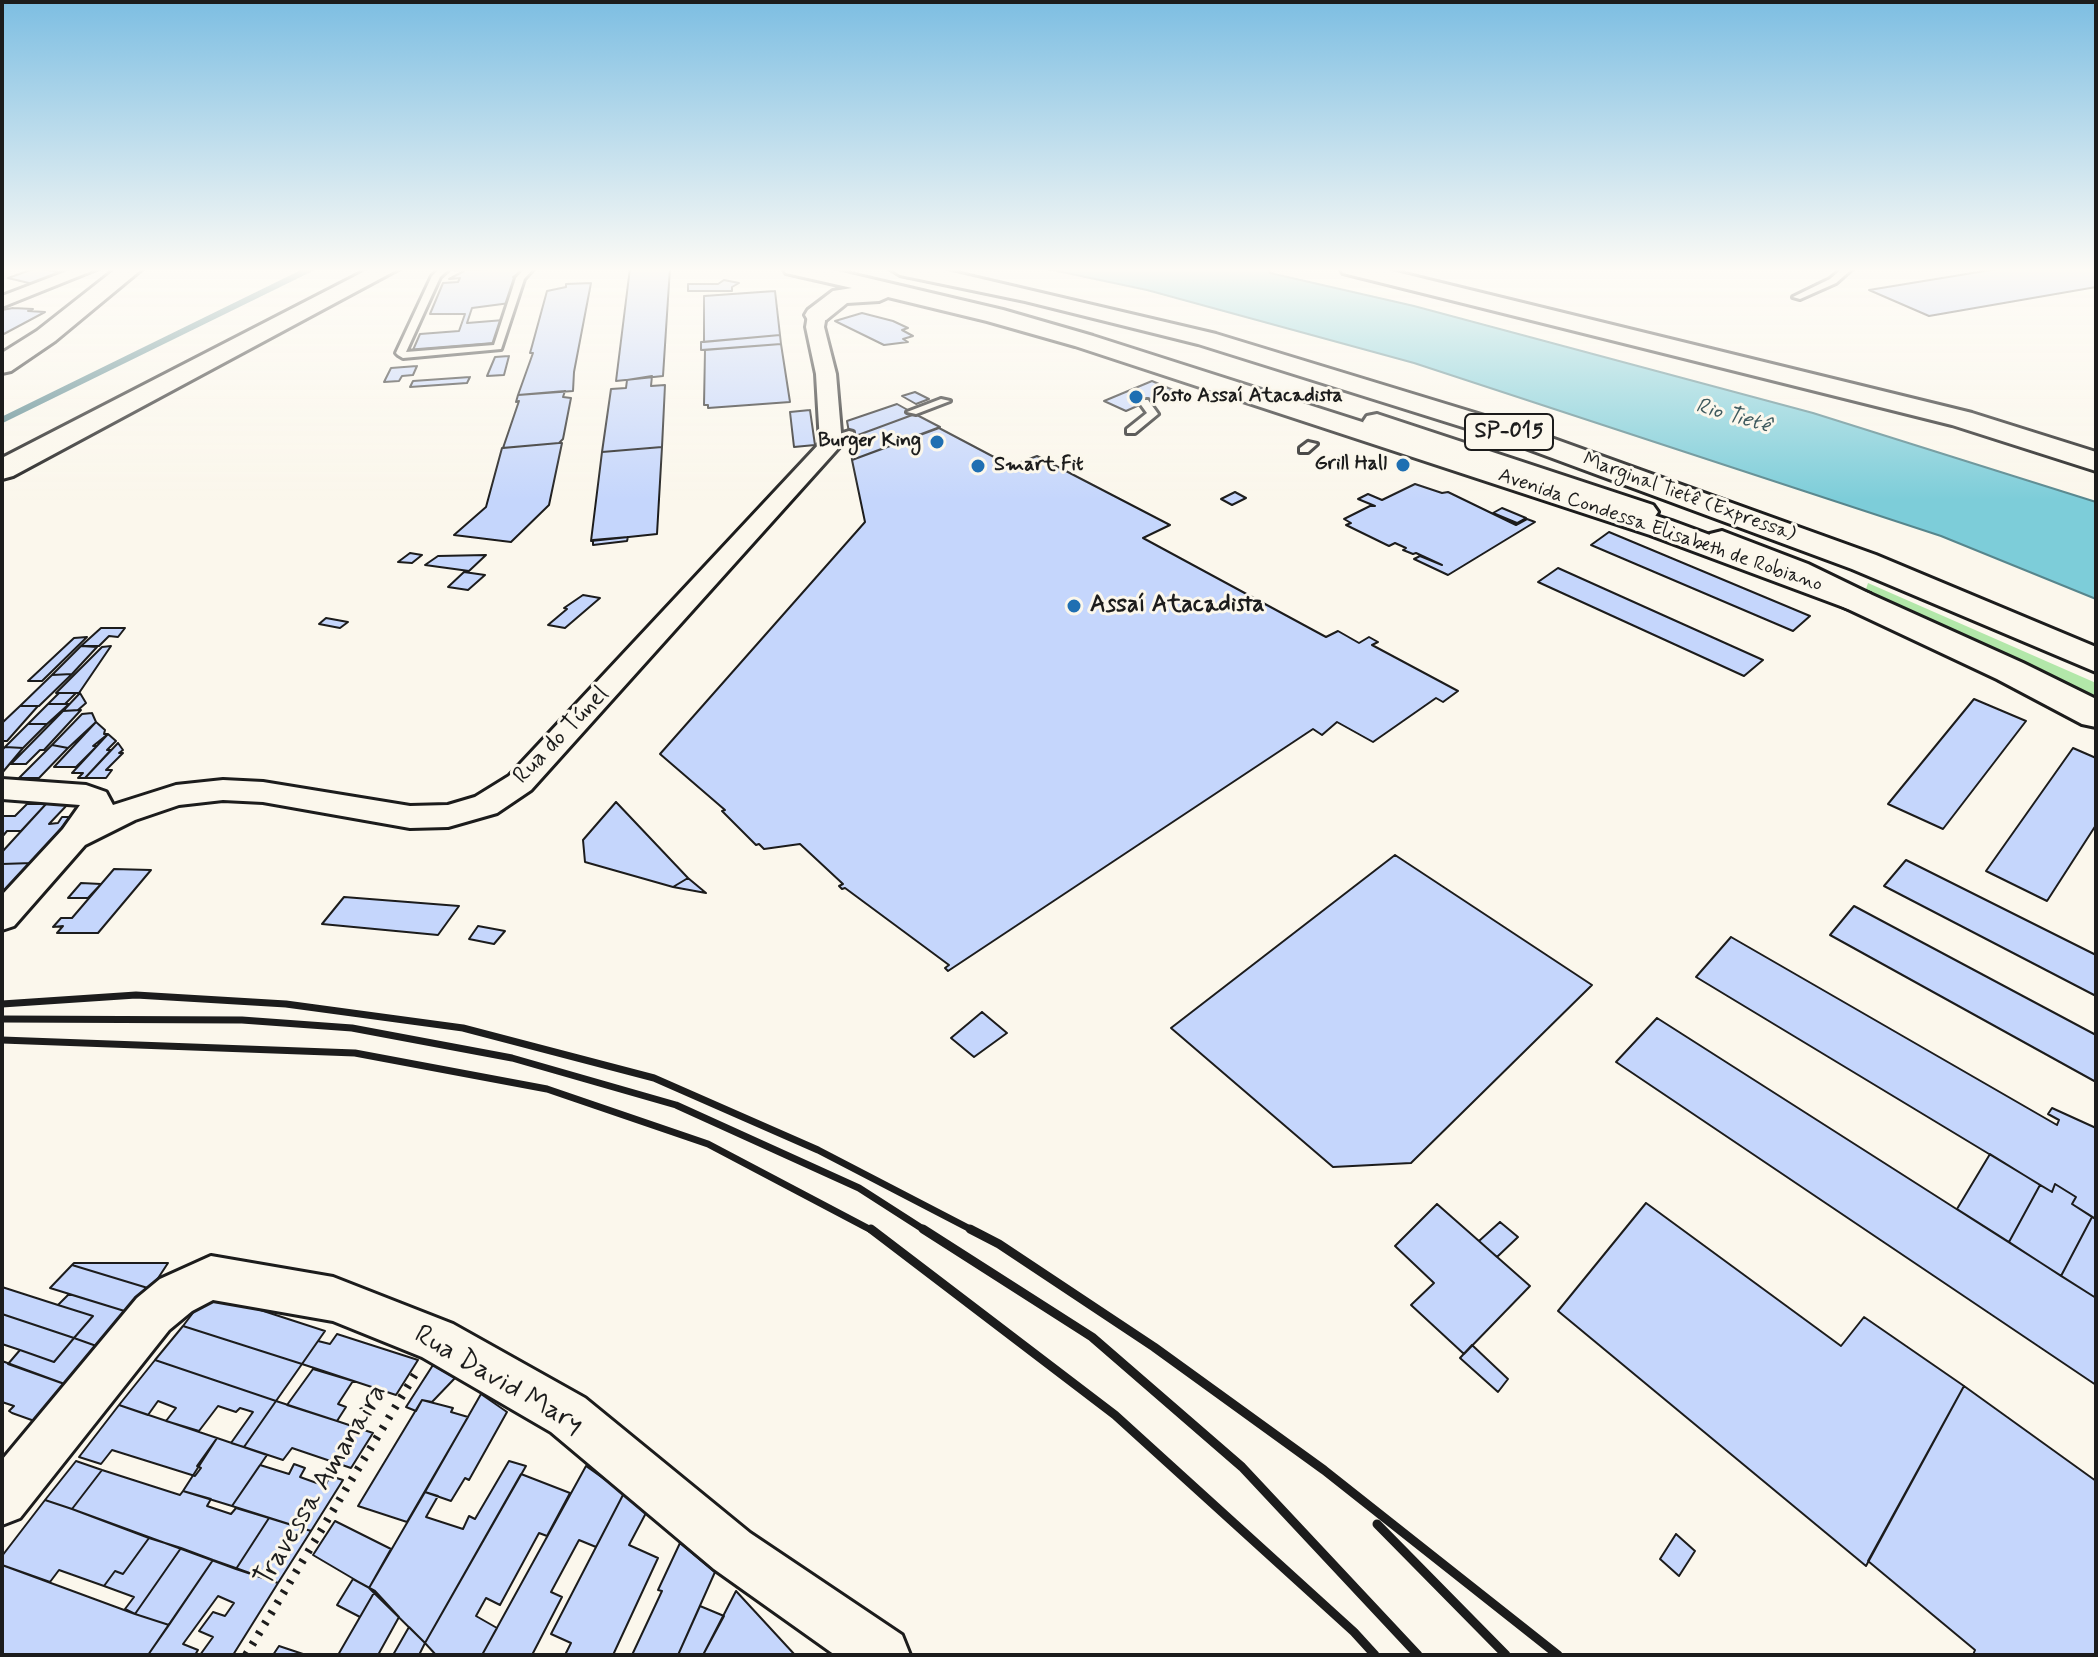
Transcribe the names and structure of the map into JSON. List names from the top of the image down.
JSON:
{
  "streets": {
    "main road": ["SP-015", "Marginal Tietê (Expressa)", "Avenida Condessa Elisabeth de Robiano"],
    "street": ["Rua do Túnel", "Rua David Mary"],
    "path": ["Travessa Amanaira"]
  },
  "crossings": [
    ["Rua David Mary", "Travessa Amanaira"]
  ],
  "water": ["Rio Tietê"],
  "places": [
    "Posto Assaí Atacadista",
    "Burger King",
    "Grill Hall",
    "Smart Fit",
    "Assaí Atacadista"
  ]
}
